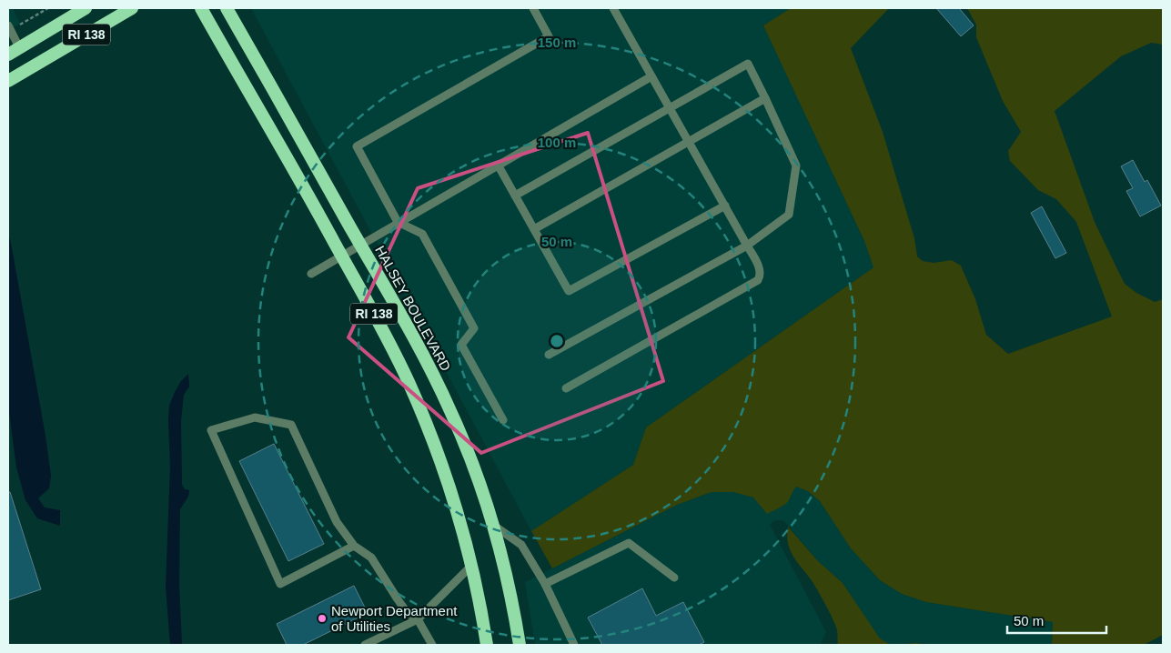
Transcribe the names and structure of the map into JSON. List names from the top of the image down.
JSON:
{
  "streets": {
    "highway": ["RI 138", "HALSEY BOULEVARD"]
  },
  "places": ["Newport Department of Utilities"],
  "scale_bar": "50 m",
  "rings": ["150 m", "100 m", "50 m"]
}
